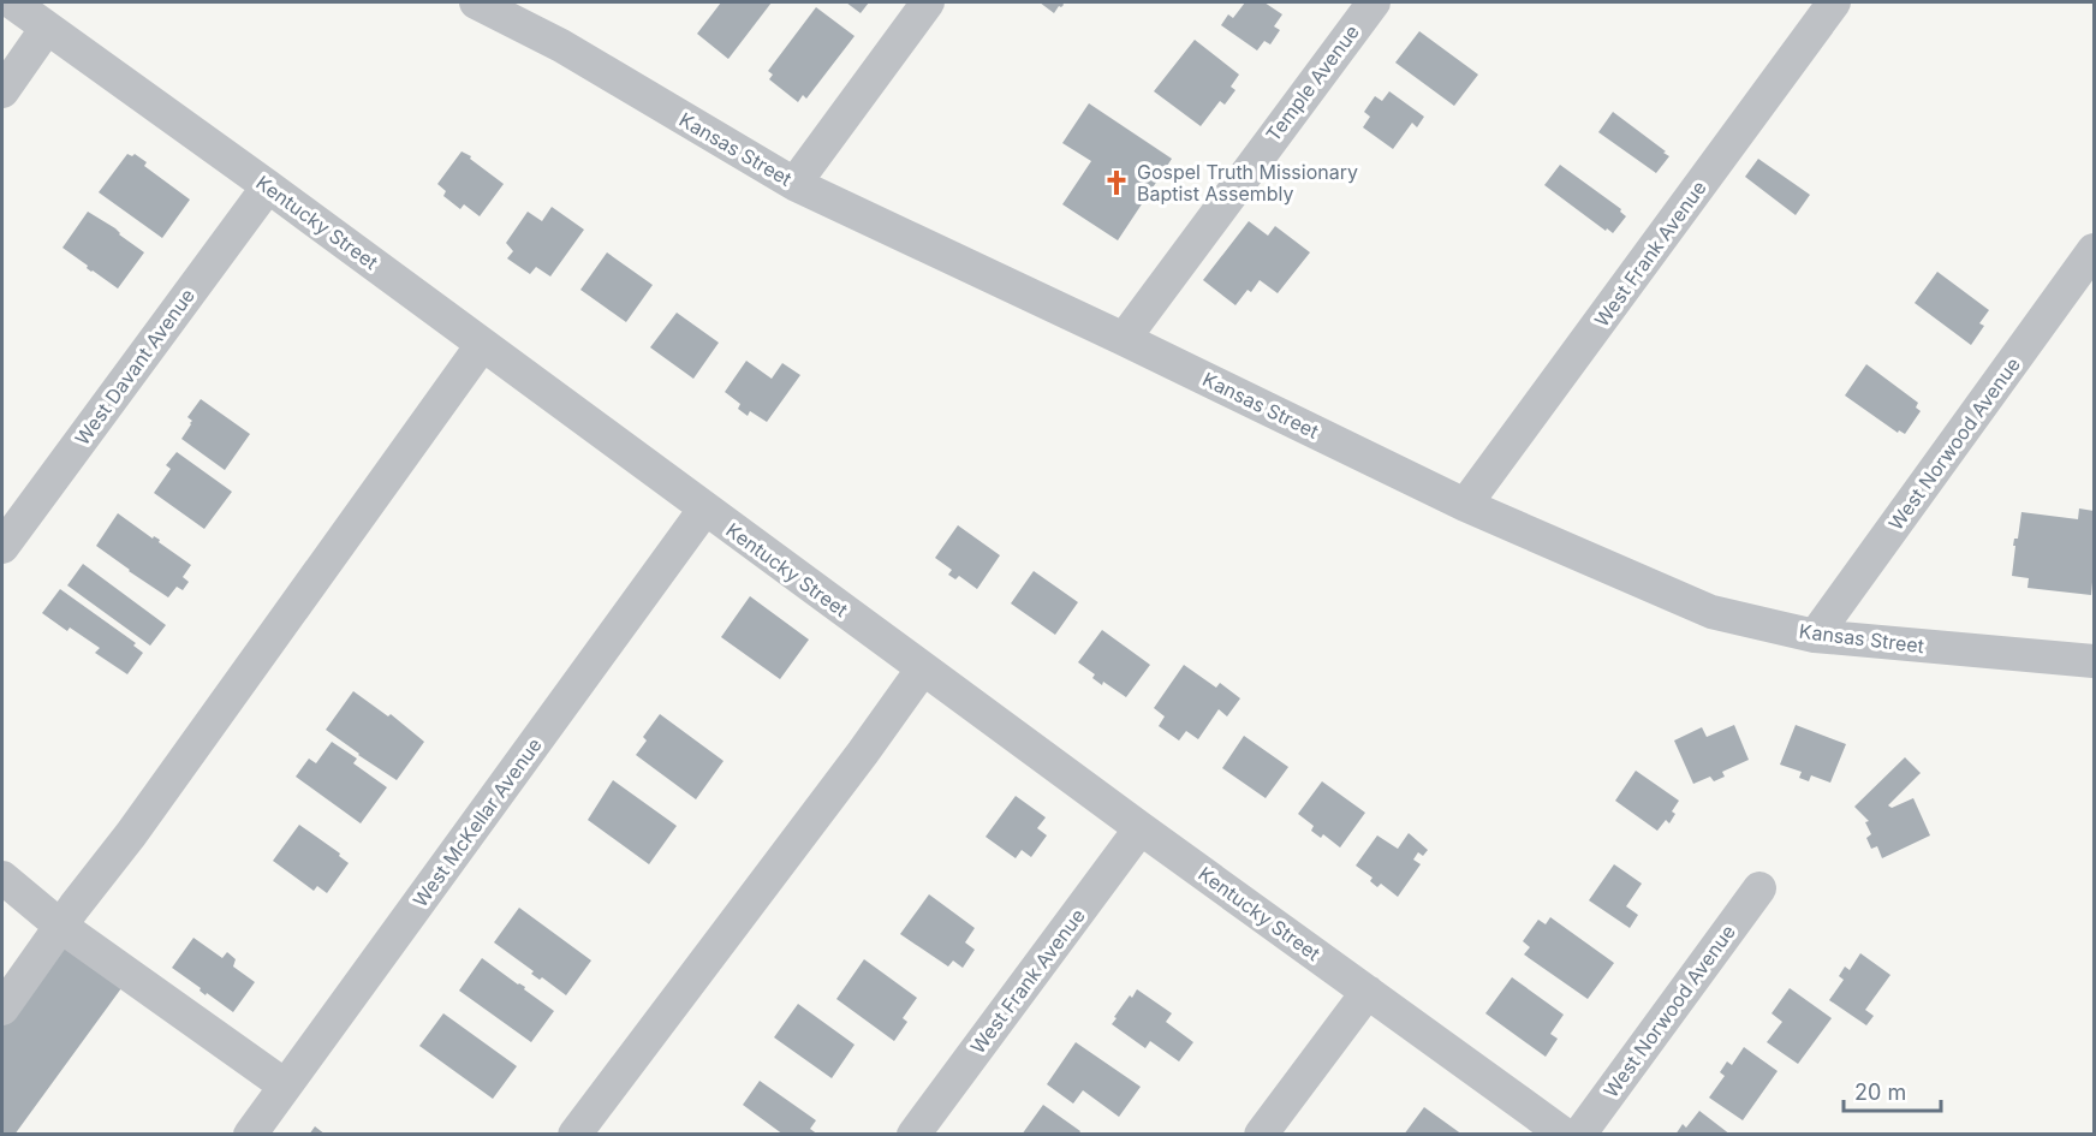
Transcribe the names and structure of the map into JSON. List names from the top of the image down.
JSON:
{
  "streets": {
    "street": [
      "Temple Avenue",
      "Kansas Street",
      "Kentucky Street",
      "West Frank Avenue",
      "West Davant Avenue",
      "West Norwood Avenue",
      "West McKellar Avenue"
    ]
  },
  "crossings": [
    ["Temple Avenue", "Kansas Street"],
    ["Kansas Street", "West Frank Avenue"],
    ["Kansas Street", "West Norwood Avenue"],
    ["Kentucky Street", "West Frank Avenue"],
    ["Kentucky Street", "West Davant Avenue"],
    ["Kentucky Street", "West McKellar Avenue"]
  ],
  "places": {
    "church": ["Gospel Truth Missionary Baptist Assembly"]
  },
  "scale_bar": "20 m"
}
